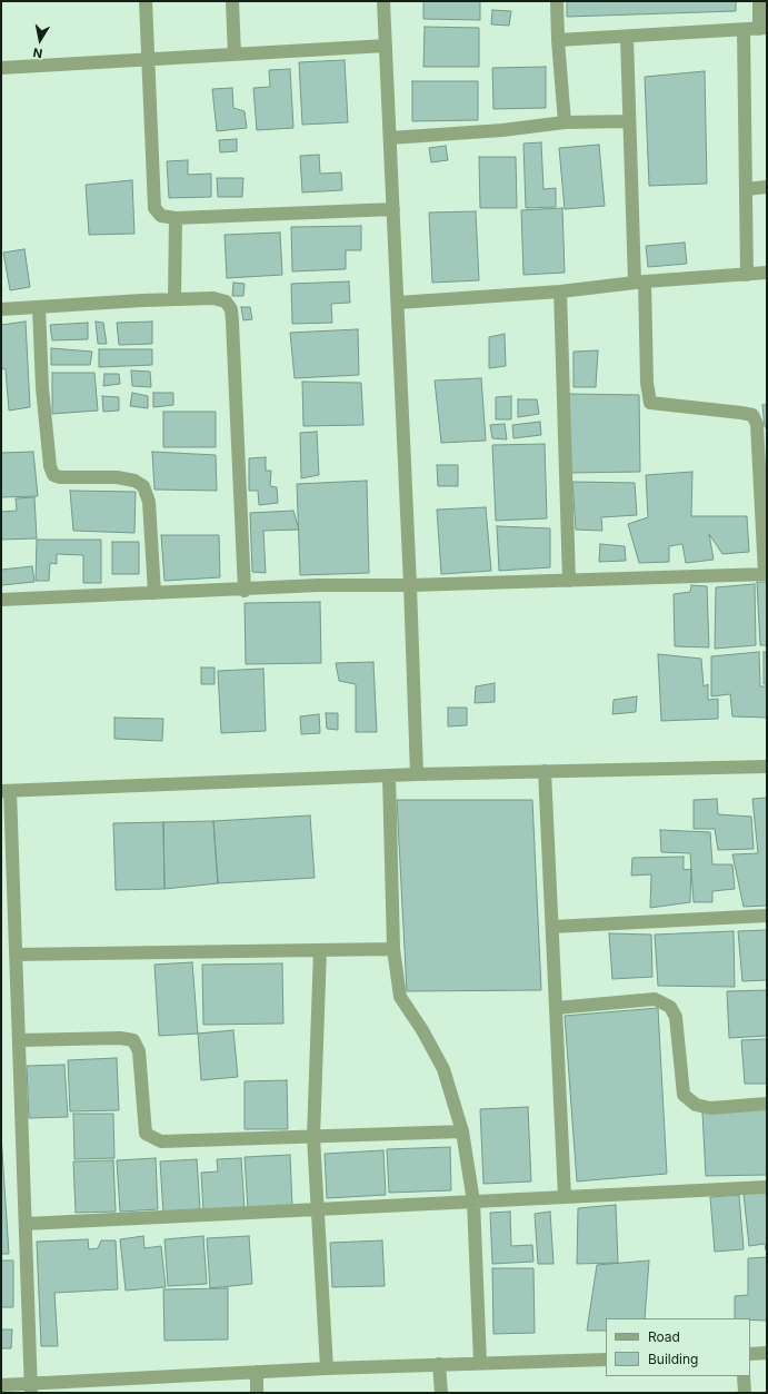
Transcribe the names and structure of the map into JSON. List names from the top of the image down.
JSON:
{
  "legend": ["Road", "Building"],
  "north": "bottom"
}
